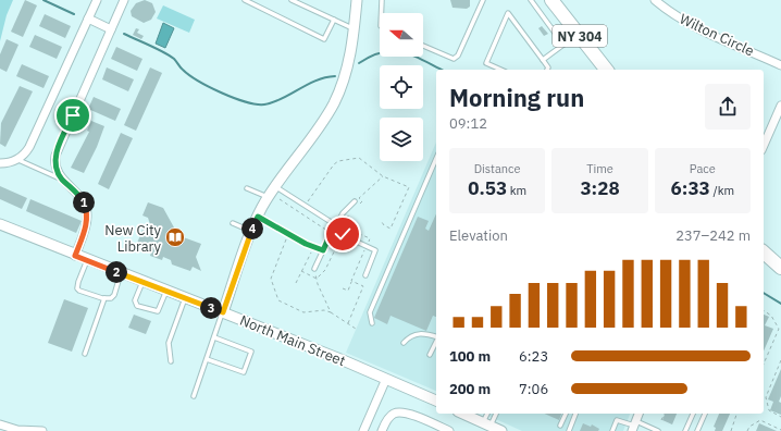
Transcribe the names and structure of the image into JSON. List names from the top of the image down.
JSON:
{
  "streets": {
    "main road": ["NY 304"],
    "street": ["Wilton Circle", "North Main Street"]
  },
  "places": {
    "library": ["New City Library"]
  },
  "north": "left",
  "page": {
    "heading": ["Morning run", "09:12"],
    "stats": [
      ["Distance", "0.53 km"],
      ["Time", "3:28"],
      ["Pace", "6:33 /km"]
    ],
    "pins": [
      "1",
      "4",
      "2",
      "3"
    ],
    "chart": ["Elevation", "237–242 m"],
    "list": [
      {
        "name": "100 m",
        "note": "6:23"
      },
      {
        "name": "200 m",
        "note": "7:06"
      }
    ]
  }
}
